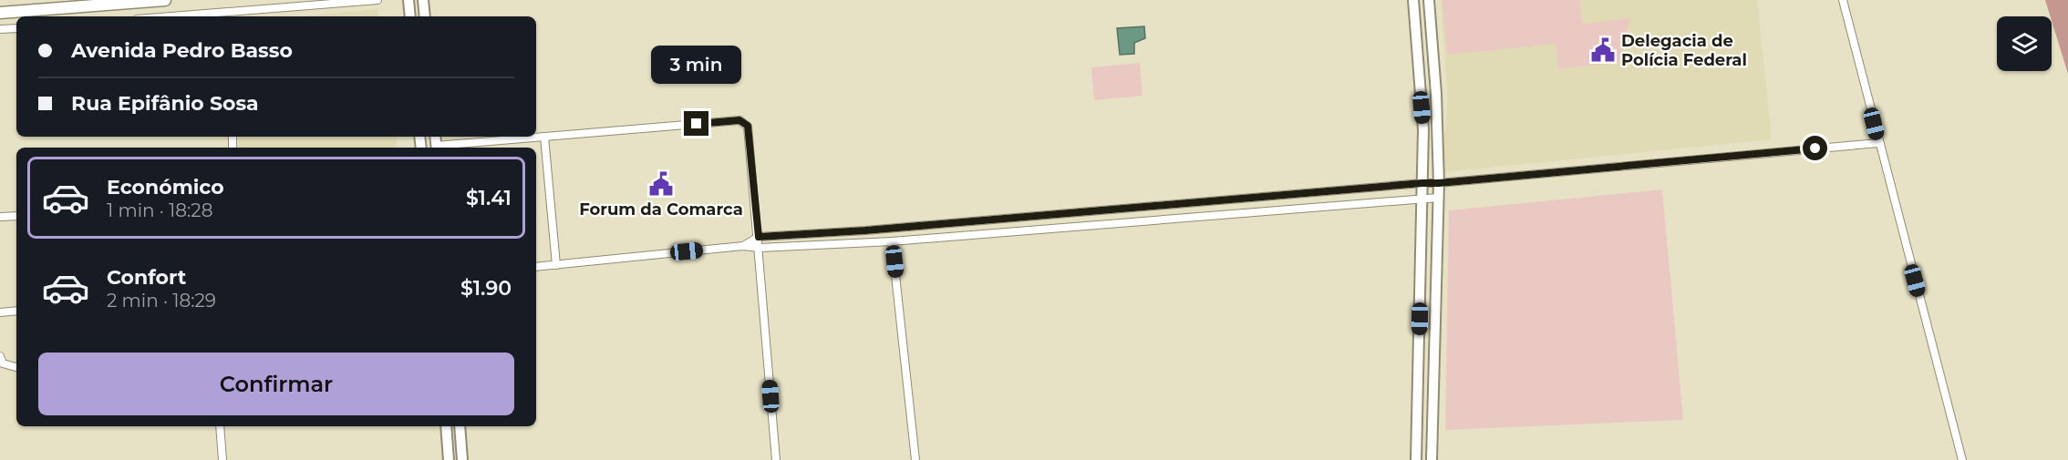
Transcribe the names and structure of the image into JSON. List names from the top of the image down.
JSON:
{
  "places": {
    "public building": ["Delegacia de Polícia Federal", "Forum da Comarca"]
  },
  "page": {
    "banner": ["Avenida Pedro Basso", "Rua Epifânio Sosa"],
    "bubble": "3 min",
    "list": [
      {
        "name": "Económico",
        "note": "1 min · 18:28",
        "value": "$1.41"
      },
      {
        "name": "Confort",
        "note": "2 min · 18:29",
        "value": "$1.90"
      }
    ],
    "buttons": "Confirmar"
  }
}
